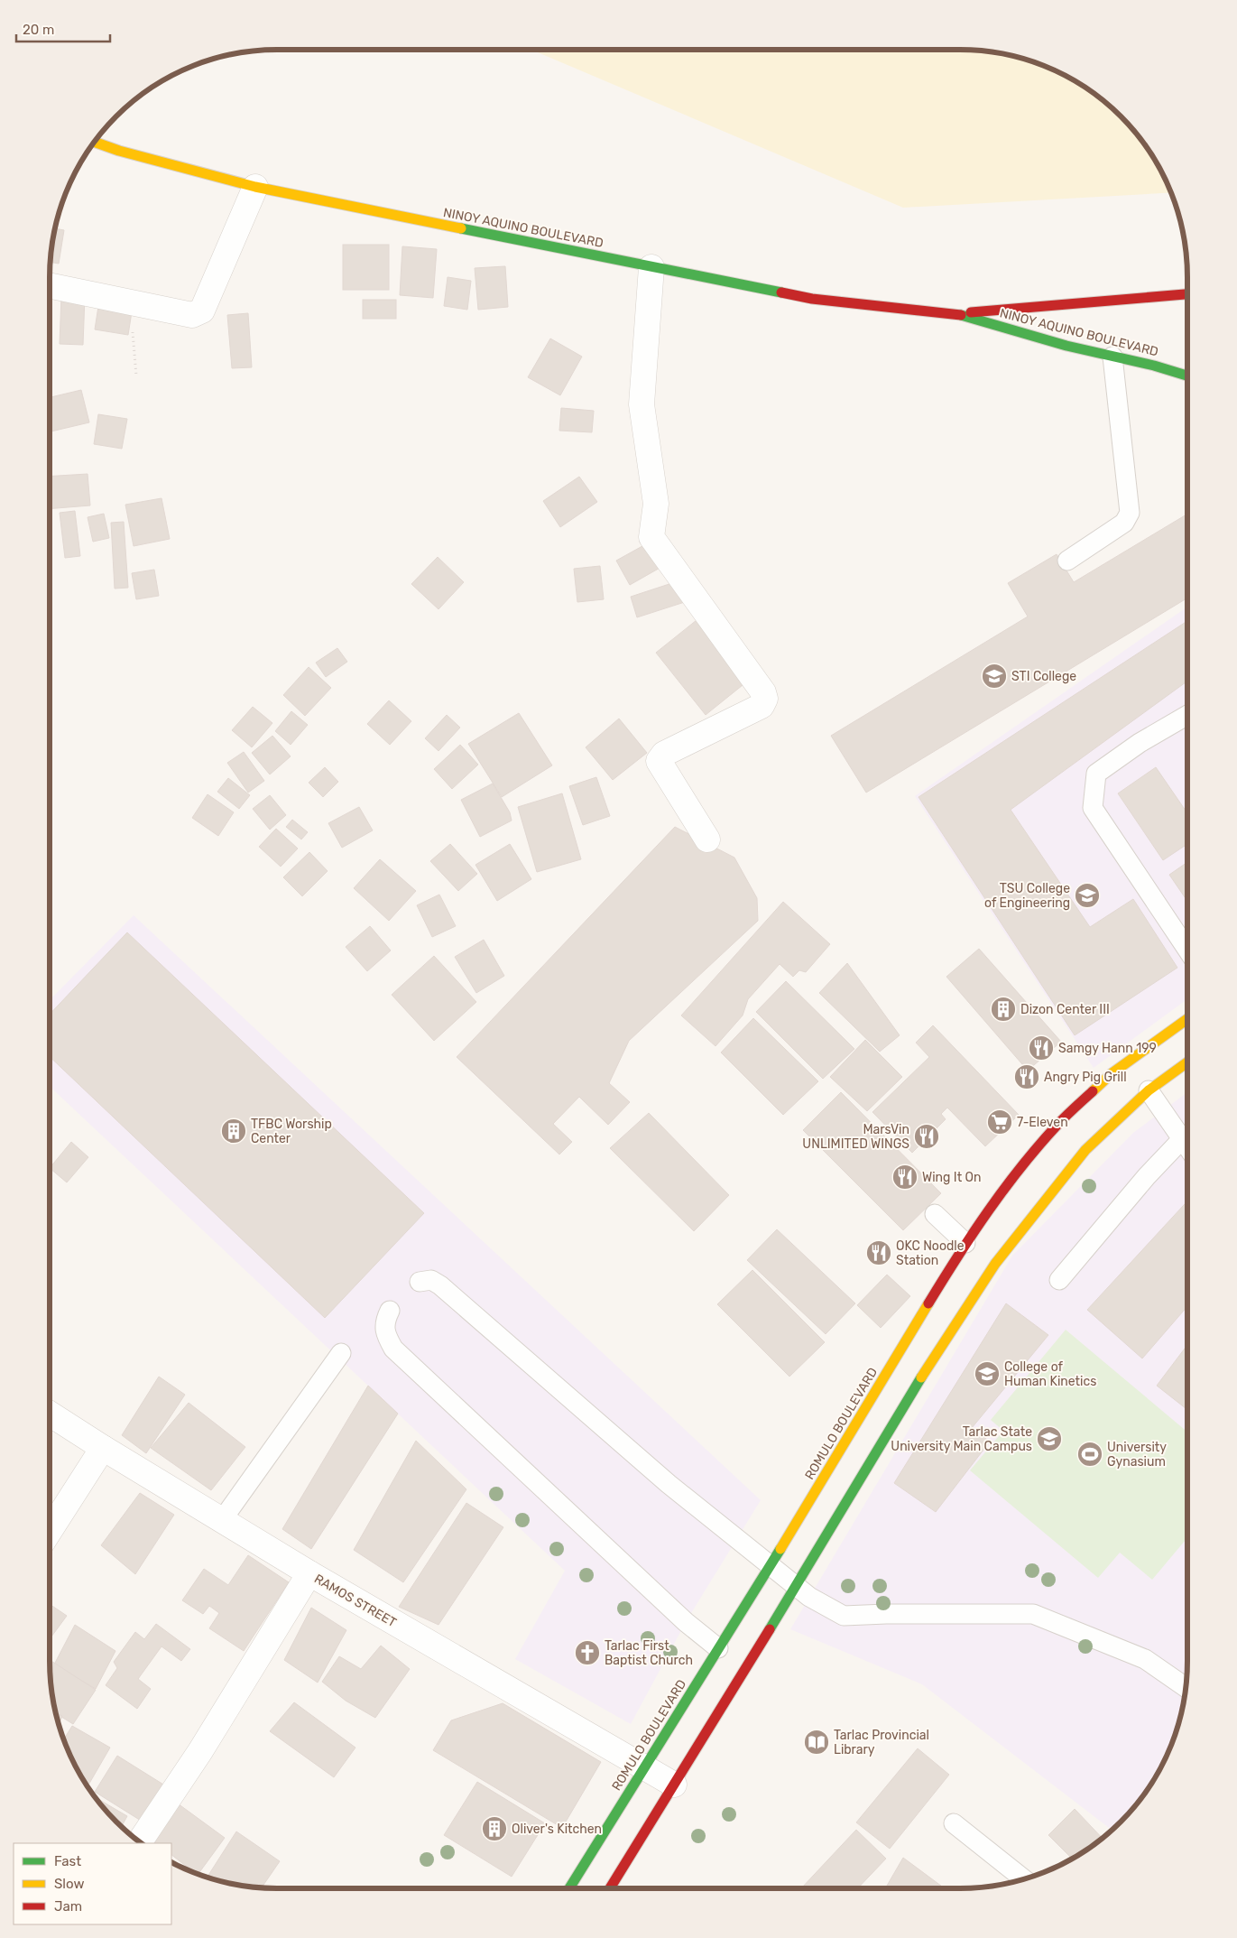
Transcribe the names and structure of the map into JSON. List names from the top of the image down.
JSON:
{
  "streets": {
    "main road": ["NINOY AQUINO BOULEVARD", "ROMULO BOULEVARD"],
    "street": ["RAMOS STREET"]
  },
  "crossings": [
    ["ROMULO BOULEVARD", "RAMOS STREET"]
  ],
  "places": {
    "school or university": [
      "STI College",
      "TSU College of Engineering",
      "College of Human Kinetics",
      "Tarlac State University Main Campus"
    ],
    "building": ["Dizon Center III", "TFBC Worship Center", "Oliver's Kitchen"],
    "restaurant": [
      "Samgy Hann 199",
      "Angry Pig Grill",
      "MarsVin UNLIMITED WINGS",
      "Wing It On",
      "OKC Noodle Station"
    ],
    "supermarket": ["7-Eleven"],
    "sports": ["University Gynasium"],
    "church": ["Tarlac First Baptist Church"],
    "library": ["Tarlac Provincial Library"]
  },
  "legend": ["Fast", "Slow", "Jam"],
  "scale_bar": "20 m"
}
